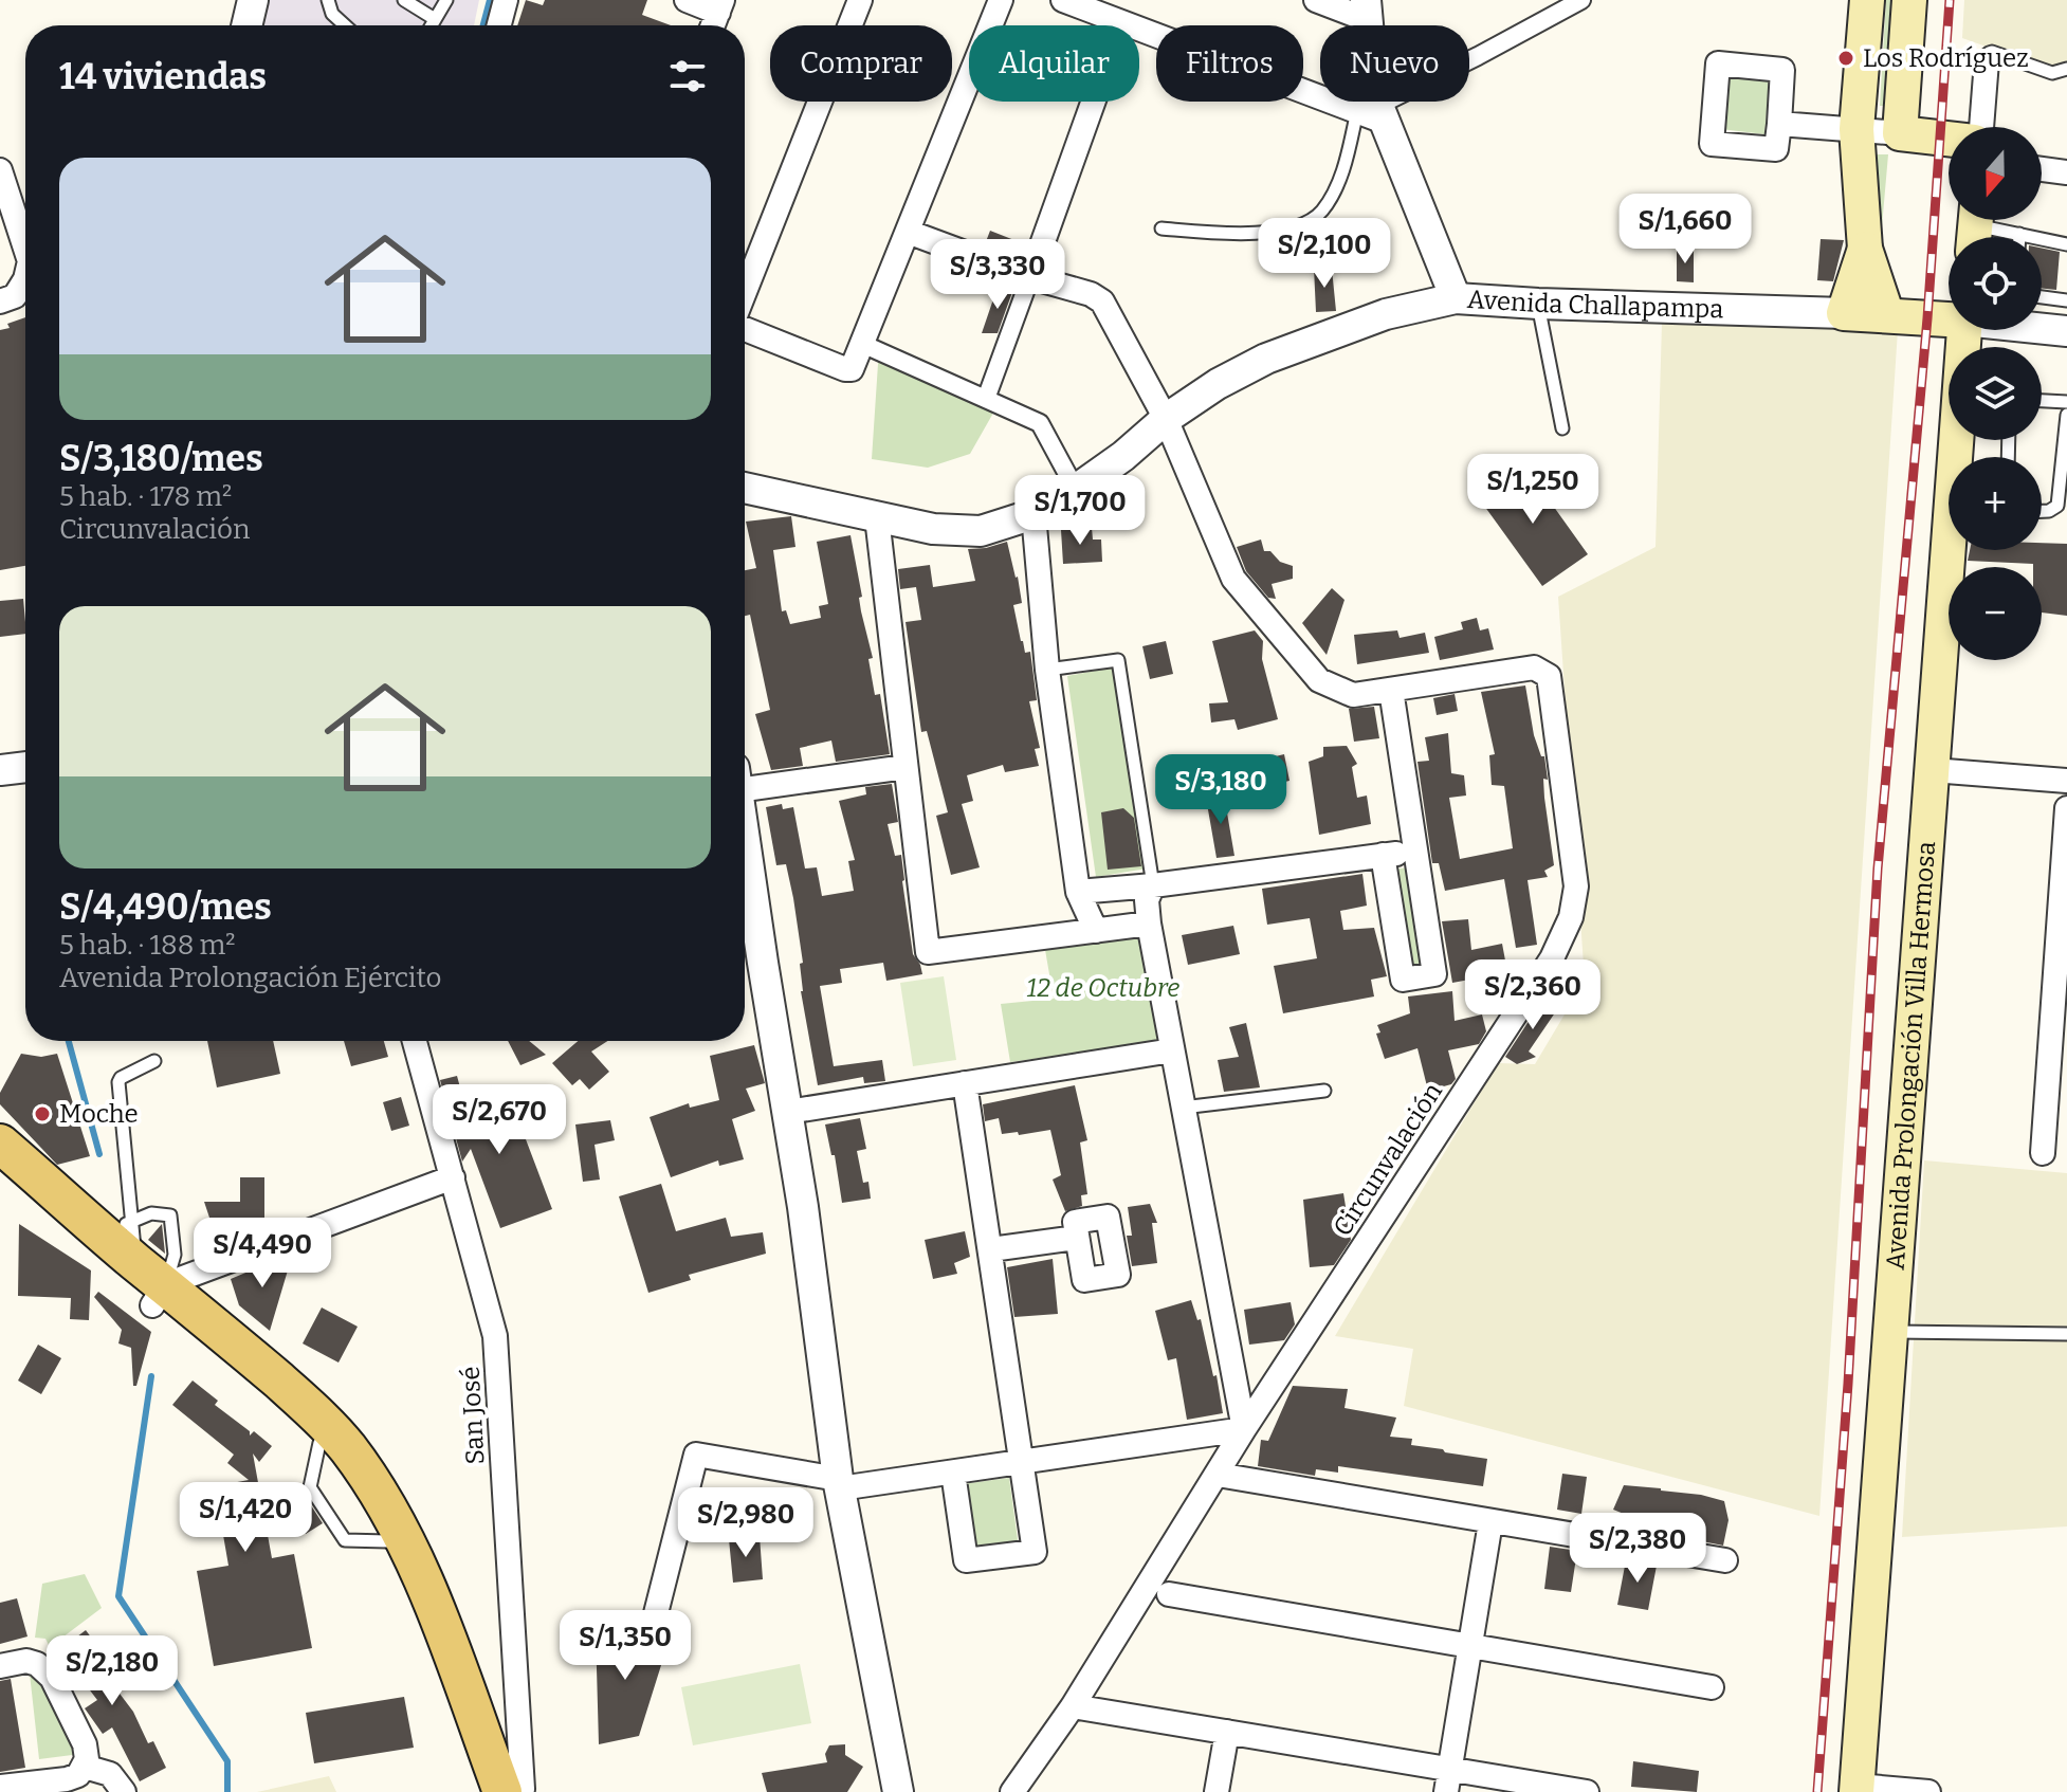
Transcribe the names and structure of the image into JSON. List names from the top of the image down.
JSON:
{
  "streets": {
    "main road": ["Avenida Challapampa", "Avenida Prolongación Villa Hermosa"],
    "street": ["Circunvalación", "San José"]
  },
  "crossings": [
    ["Avenida Challapampa", "Circunvalación"]
  ],
  "parks": ["12 de Octubre"],
  "places": ["Los Rodríguez", "Moche"],
  "north": "bottom",
  "page": {
    "chip": [
      "Comprar",
      "Alquilar",
      "Filtros",
      "Nuevo"
    ],
    "heading": "14 viviendas",
    "map_buttons": ["+", "−"],
    "list": [
      {
        "name": "S/3,180/mes",
        "note": "5 hab. · 178 m² · Circunvalación"
      },
      {
        "name": "S/4,490/mes",
        "note": "5 hab. · 188 m² · Avenida Prolongación Ejército"
      }
    ],
    "price": [
      "S/1,660",
      "S/2,100",
      "S/3,330",
      "S/1,250",
      "S/1,700",
      "S/3,180",
      "S/2,360",
      "S/2,670",
      "S/4,490",
      "S/1,420",
      "S/2,980",
      "S/2,380",
      "S/1,350",
      "S/2,180"
    ]
  }
}
